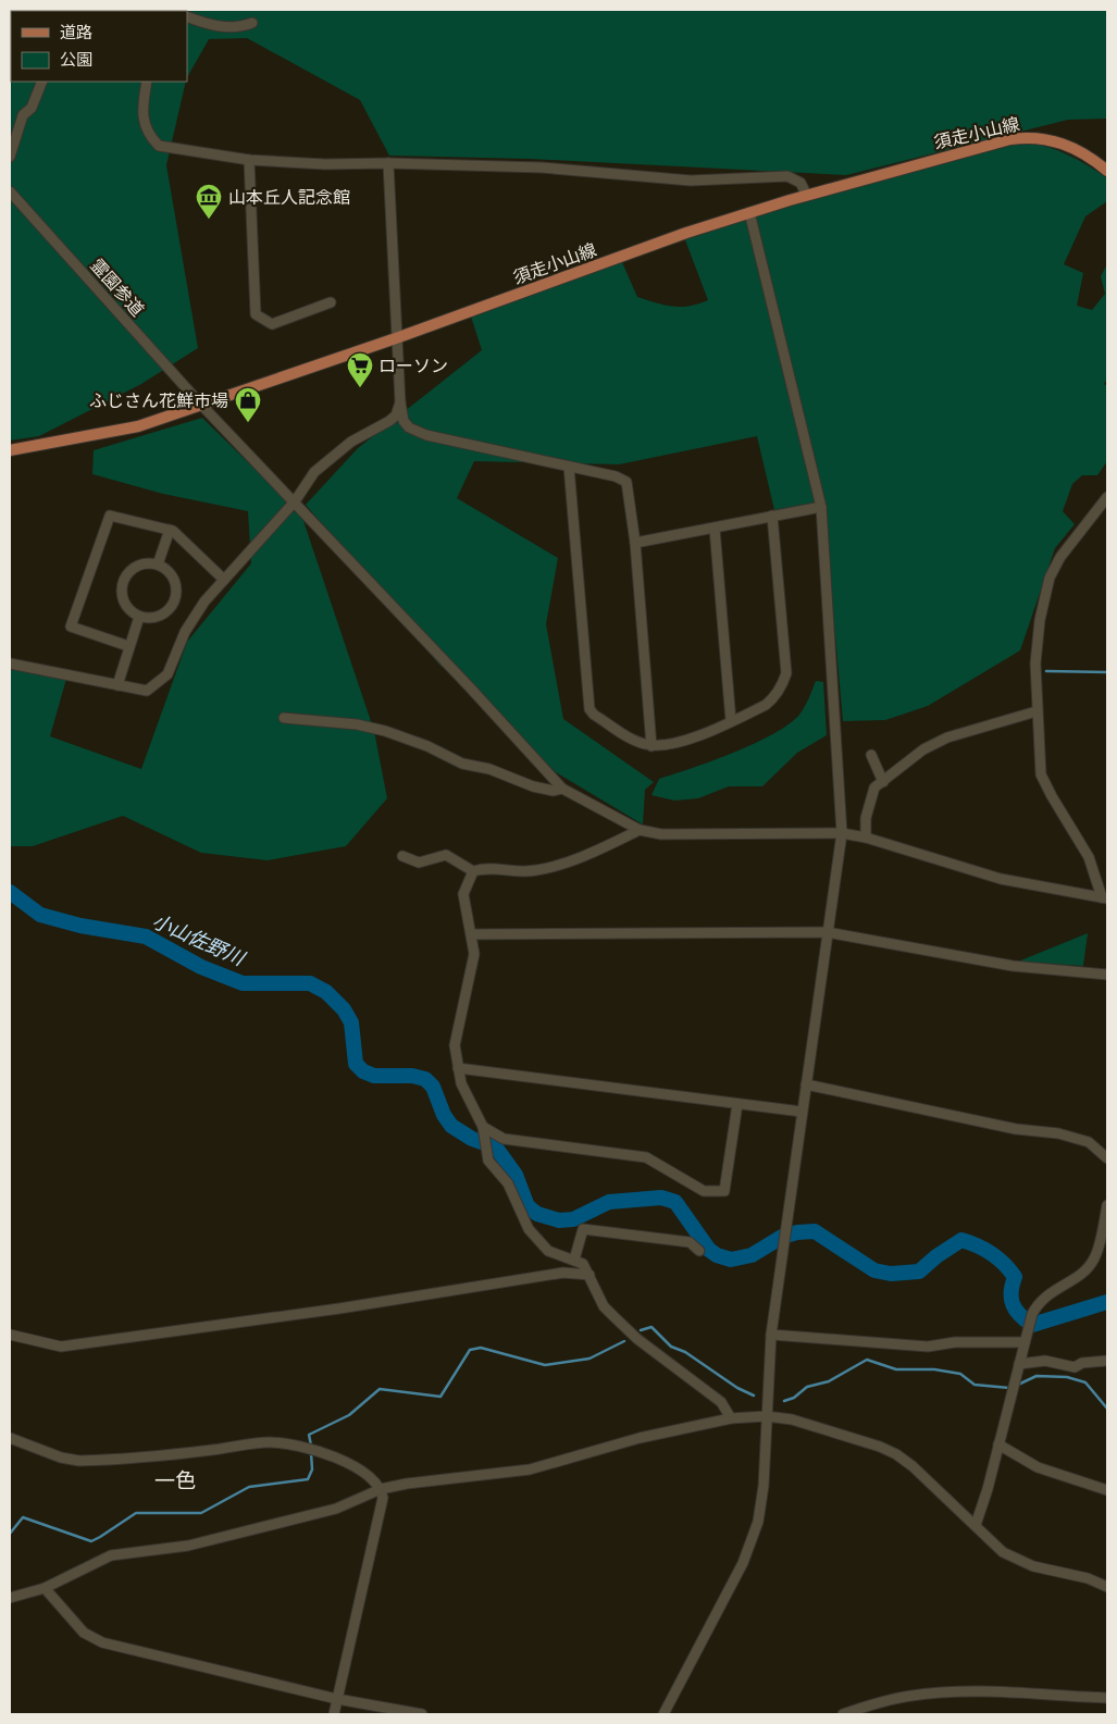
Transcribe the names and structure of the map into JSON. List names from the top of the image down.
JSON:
{
  "streets": {
    "main road": ["須走小山線"],
    "street": ["霊園参道"]
  },
  "crossings": [
    ["須走小山線", "霊園参道"]
  ],
  "districts": ["一色"],
  "water": ["小山佐野川"],
  "places": {
    "museum": ["山本丘人記念館"],
    "supermarket": ["ローソン"],
    "shop": ["ふじさん花鮮市場"]
  },
  "legend": ["道路", "公園"]
}
